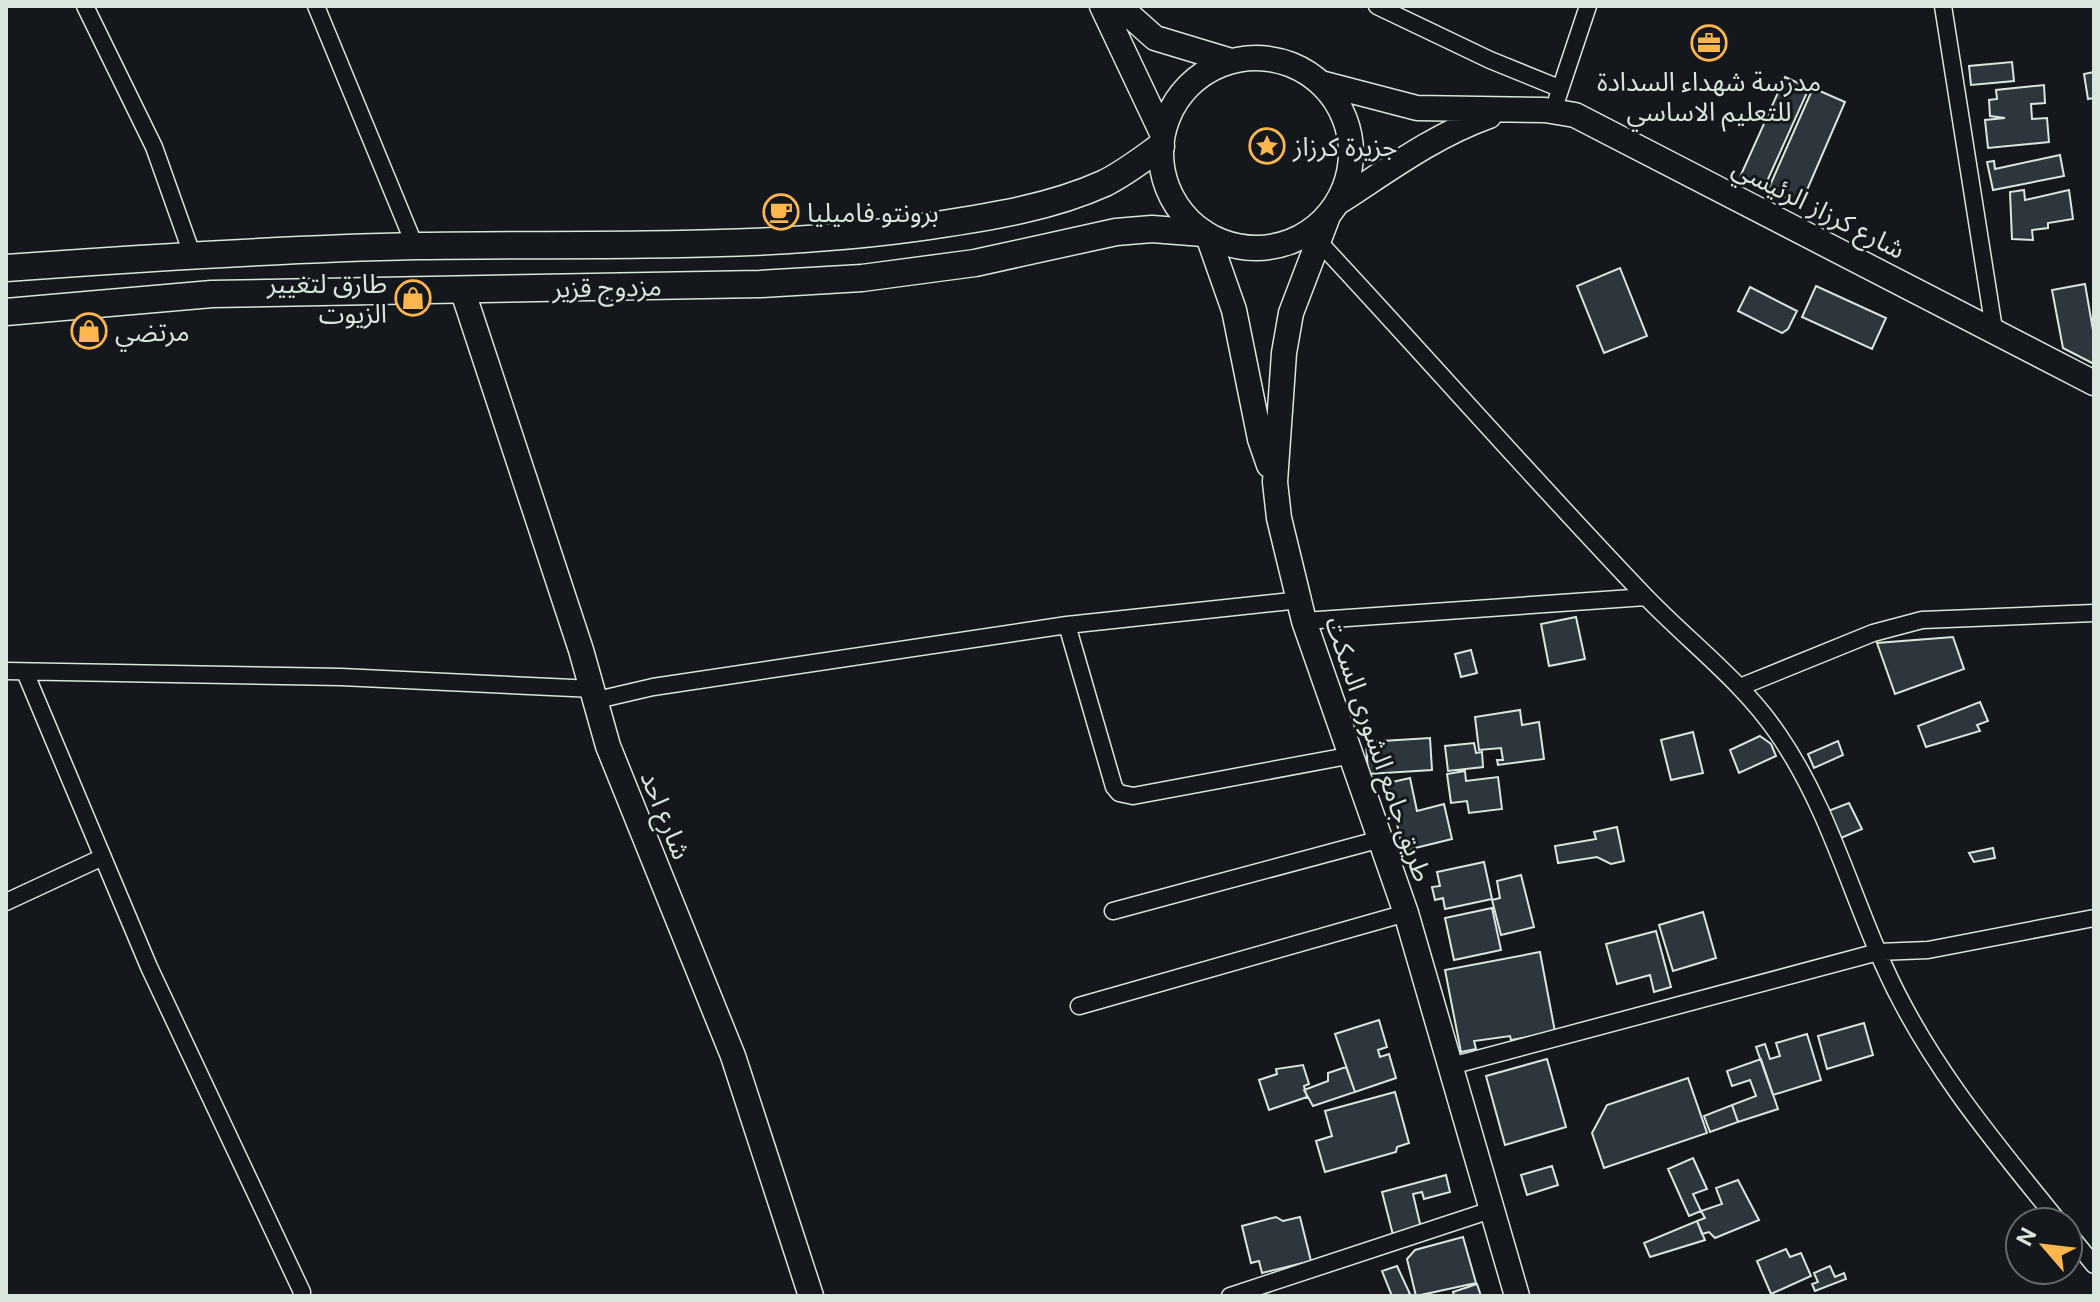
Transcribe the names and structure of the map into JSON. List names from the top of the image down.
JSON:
{
  "streets": {
    "main road": [
      "شارع كرزاز الرئيسي",
      "مزدوج قزير",
      "طريق جامع الشورى السكت",
      "شارع احد"
    ]
  },
  "crossings": [
    ["شارع كرزاز الرئيسي", "مزدوج قزير"],
    ["شارع كرزاز الرئيسي", "طريق جامع الشورى السكت"],
    ["مزدوج قزير", "طريق جامع الشورى السكت"],
    ["مزدوج قزير", "شارع احد"]
  ],
  "places": {
    "office": ["مدرسة شهداء السدادة للتعليم الاساسي"],
    "place": ["جزيرة كرزاز"],
    "cafe": ["برونتو فاميليا"],
    "shop": ["طارق لتغيير الزيوت", "مرتضي"]
  },
  "north": "top left"
}
